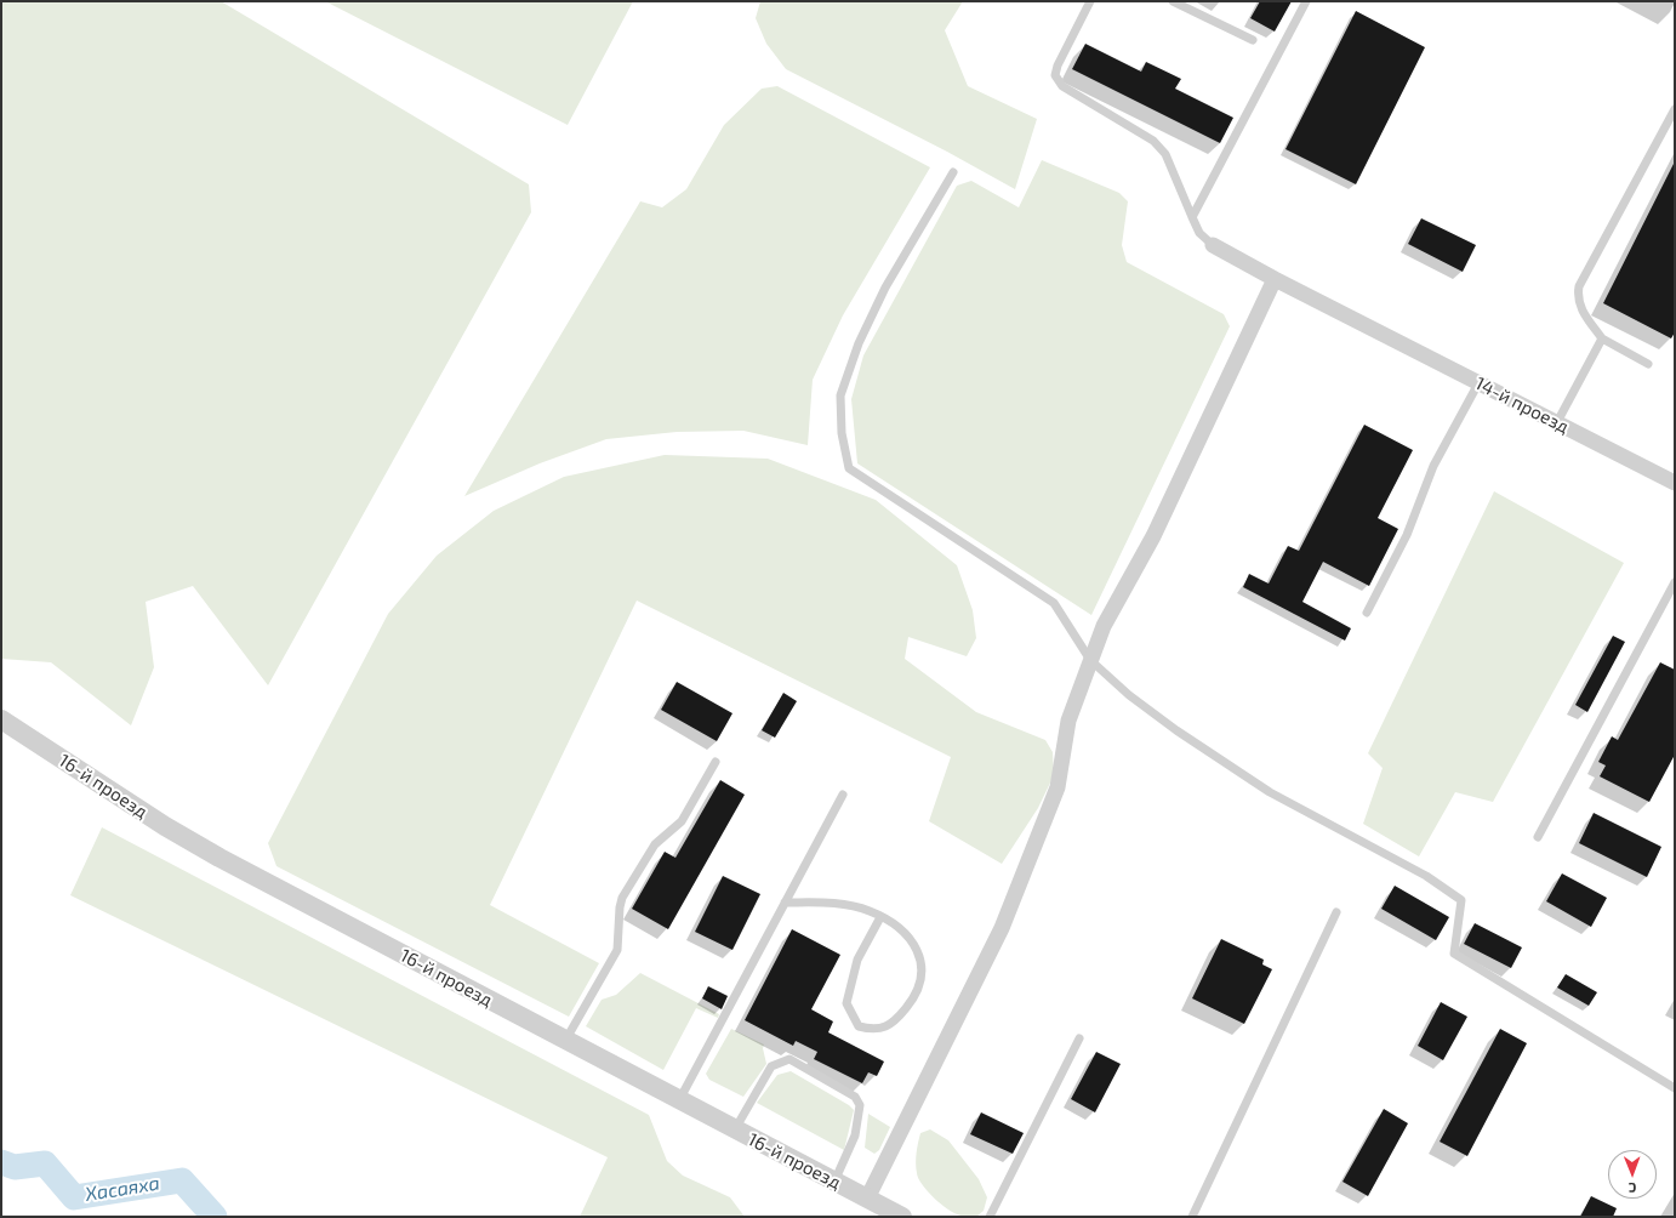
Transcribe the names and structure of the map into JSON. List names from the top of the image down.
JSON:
{
  "streets": {
    "street": ["14-й проезд", "16-й проезд"]
  },
  "water": ["Хасаяха"],
  "north": "bottom"
}
